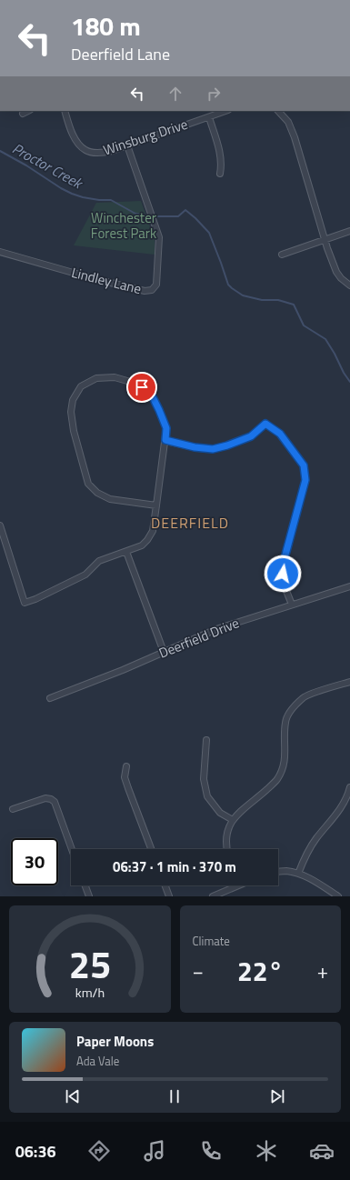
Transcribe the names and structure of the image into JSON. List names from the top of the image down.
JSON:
{
  "streets": {
    "street": ["Winsburg Drive", "Lindley Lane", "Deerfield Drive"]
  },
  "crossings": [
    ["Winsburg Drive", "Lindley Lane"]
  ],
  "districts": ["DEERFIELD"],
  "water": ["Proctor Creek"],
  "parks": ["Winchester Forest Park"],
  "page": {
    "turn": ["180 m", "Deerfield Lane"],
    "limit": "30",
    "trip": "06:37 · 1 min · 370 m",
    "tile": "Climate",
    "heat": ["−", "22°", "+"],
    "song": ["Paper Moons", "Ada Vale"],
    "tabs": "06:36",
    "gauge": ["25", "km/h"]
  }
}
